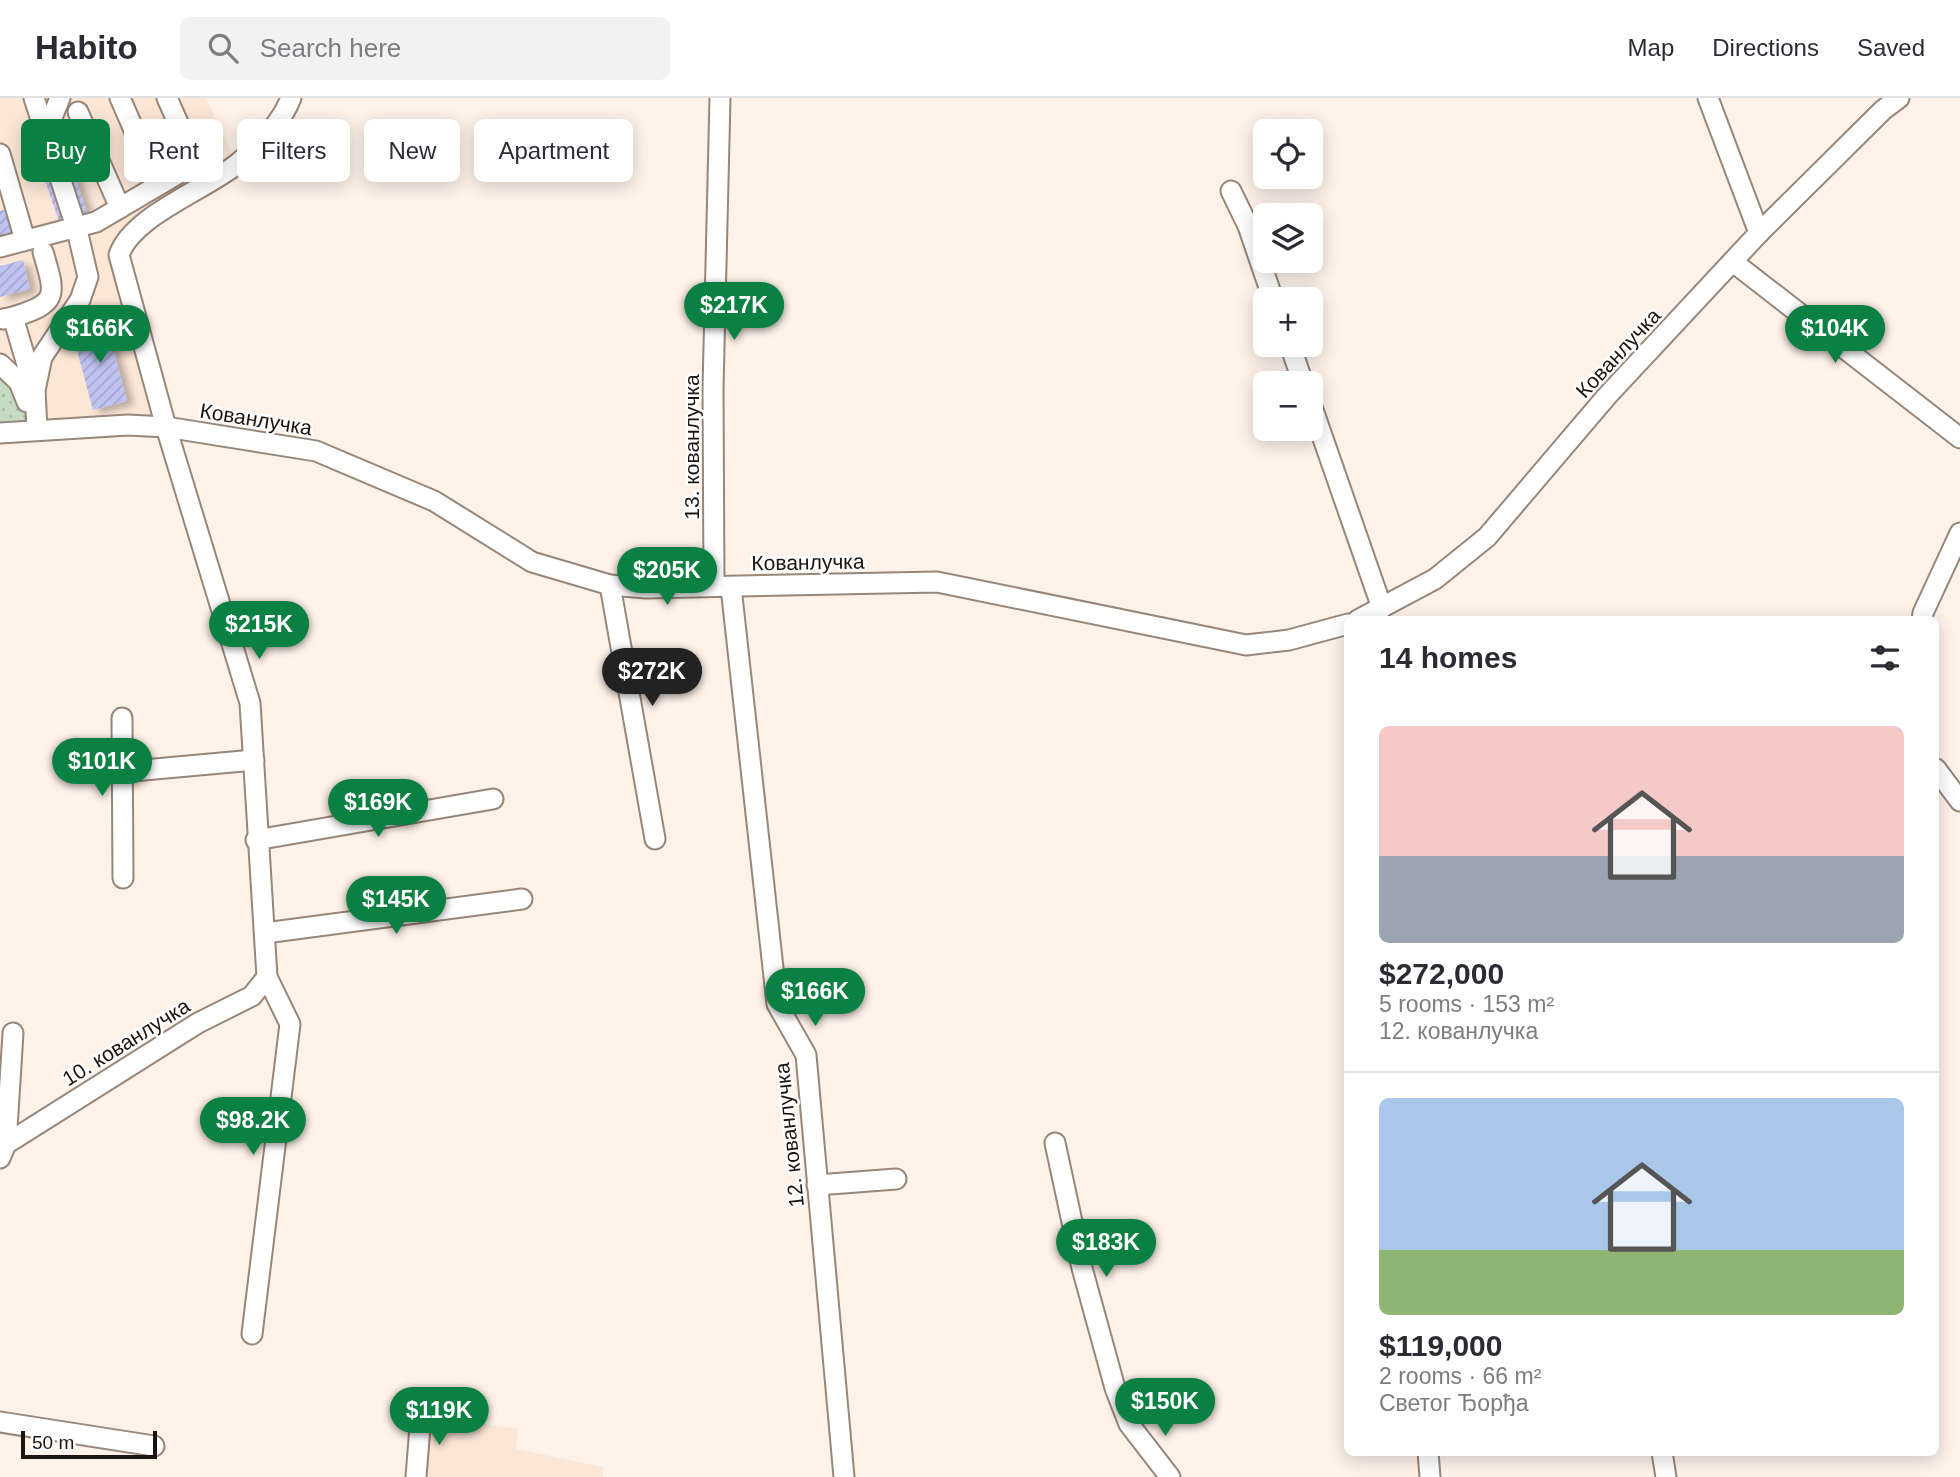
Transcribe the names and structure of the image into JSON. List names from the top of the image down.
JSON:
{
  "streets": {
    "street": [
      "Кованлучка",
      "13. кованлучка",
      "10. кованлучка",
      "12. кованлучка"
    ]
  },
  "crossings": [
    ["Кованлучка", "13. кованлучка"],
    ["Кованлучка", "12. кованлучка"],
    ["13. кованлучка", "12. кованлучка"]
  ],
  "scale_bar": "50 m",
  "page": {
    "header": "Habito",
    "search": "Search here",
    "nav": ["Map", "Directions", "Saved"],
    "map_buttons": ["+", "−"],
    "chip": [
      "Buy",
      "Rent",
      "Filters",
      "New",
      "Apartment"
    ],
    "price": [
      "$217K",
      "$166K",
      "$104K",
      "$205K",
      "$215K",
      "$272K",
      "$101K",
      "$169K",
      "$145K",
      "$166K",
      "$98.2K",
      "$183K",
      "$150K",
      "$119K"
    ],
    "heading": "14 homes",
    "list": [
      {
        "name": "$272,000",
        "note": "5 rooms · 153 m² · 12. кованлучка"
      },
      {
        "name": "$119,000",
        "note": "2 rooms · 66 m² · Светог Ђорђа"
      }
    ],
    "scale": "50 m"
  }
}
